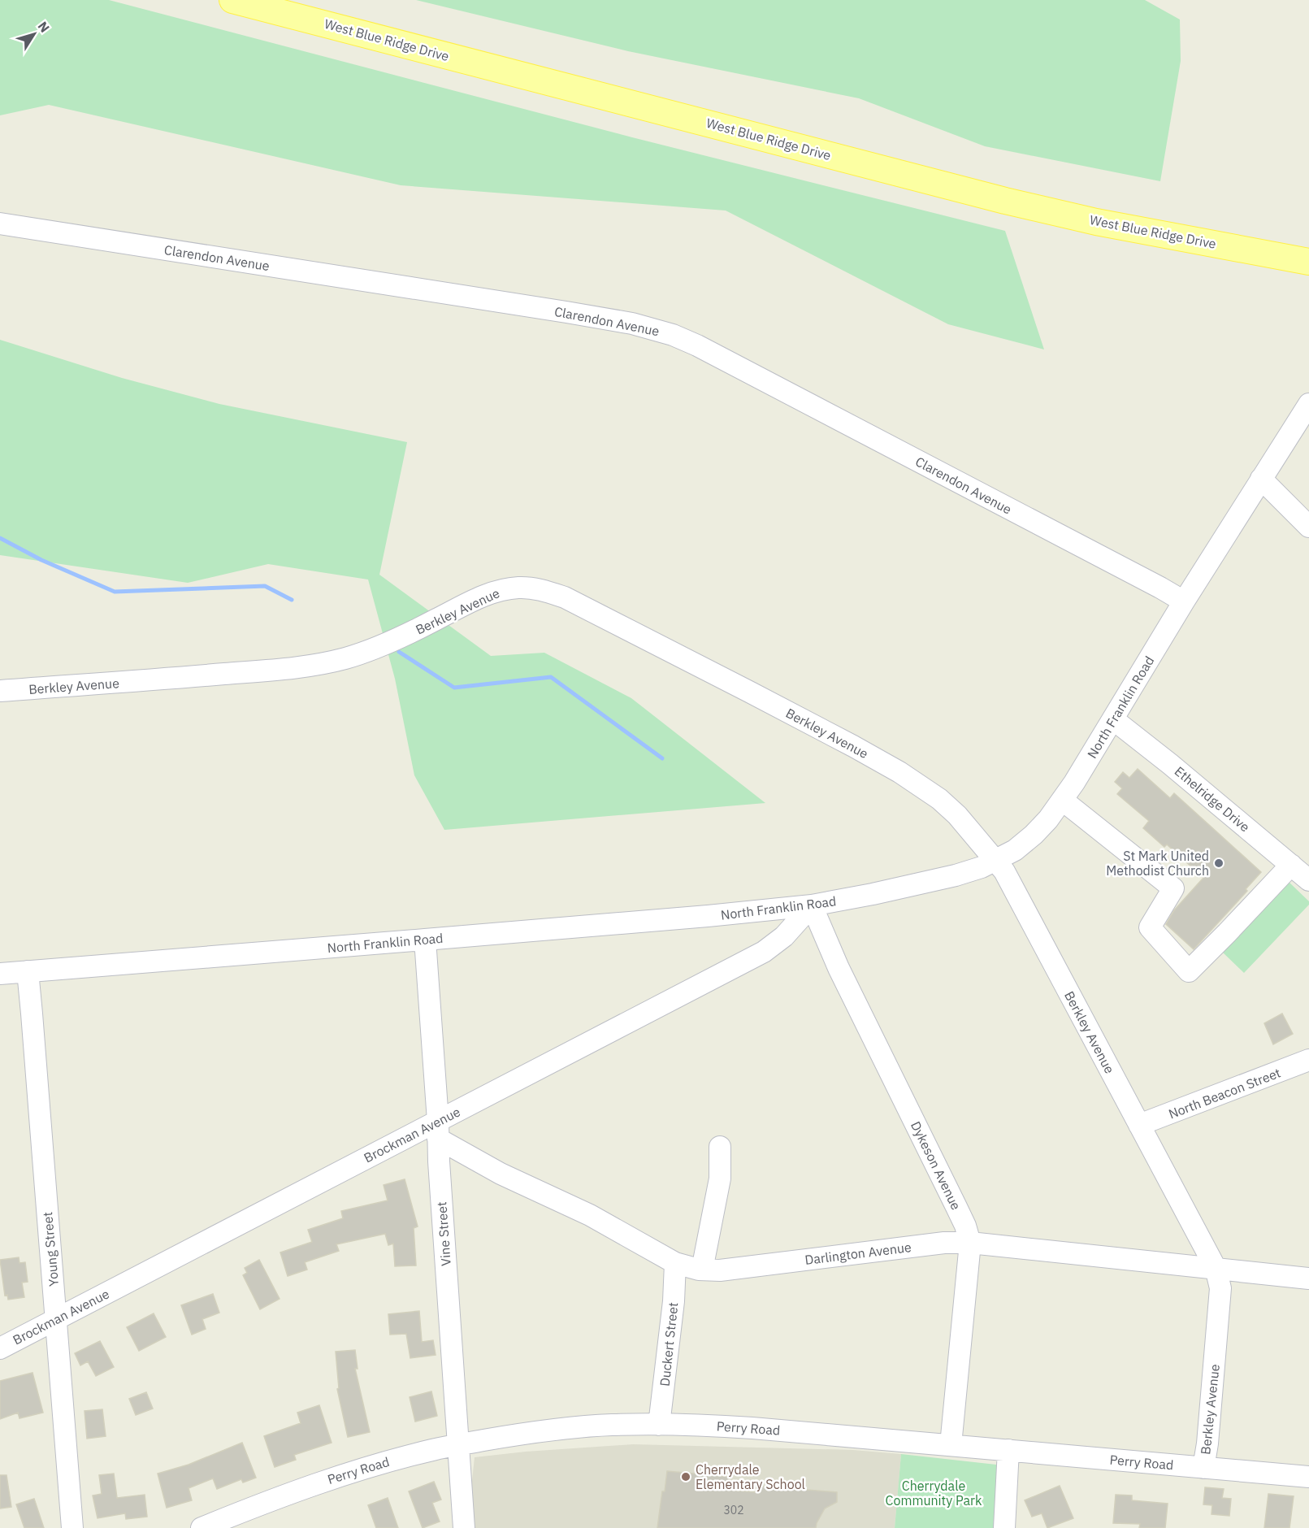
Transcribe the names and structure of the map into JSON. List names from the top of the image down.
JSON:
{
  "streets": {
    "main road": ["West Blue Ridge Drive"],
    "street": [
      "Clarendon Avenue",
      "Berkley Avenue",
      "North Franklin Road",
      "Ethelridge Drive",
      "North Beacon Street",
      "Brockman Avenue",
      "Dykeson Avenue",
      "Vine Street",
      "Young Street",
      "Darlington Avenue",
      "Duckert Street",
      "Perry Road"
    ]
  },
  "crossings": [
    ["Clarendon Avenue", "North Franklin Road"],
    ["Berkley Avenue", "North Franklin Road"],
    ["Berkley Avenue", "North Beacon Street"],
    ["Berkley Avenue", "Darlington Avenue"],
    ["Berkley Avenue", "Perry Road"],
    ["North Franklin Road", "Ethelridge Drive"],
    ["North Franklin Road", "Brockman Avenue"],
    ["North Franklin Road", "Dykeson Avenue"],
    ["North Franklin Road", "Vine Street"],
    ["North Franklin Road", "Young Street"],
    ["Brockman Avenue", "Dykeson Avenue"],
    ["Brockman Avenue", "Vine Street"],
    ["Brockman Avenue", "Young Street"],
    ["Brockman Avenue", "Darlington Avenue"],
    ["Dykeson Avenue", "Darlington Avenue"],
    ["Dykeson Avenue", "Perry Road"],
    ["Vine Street", "Darlington Avenue"],
    ["Vine Street", "Perry Road"],
    ["Darlington Avenue", "Duckert Street"],
    ["Duckert Street", "Perry Road"]
  ],
  "parks": ["Cherrydale Community Park"],
  "places": ["St Mark United Methodist Church", "Cherrydale Elementary School"],
  "house_numbers": ["302"],
  "north": "top right"
}
